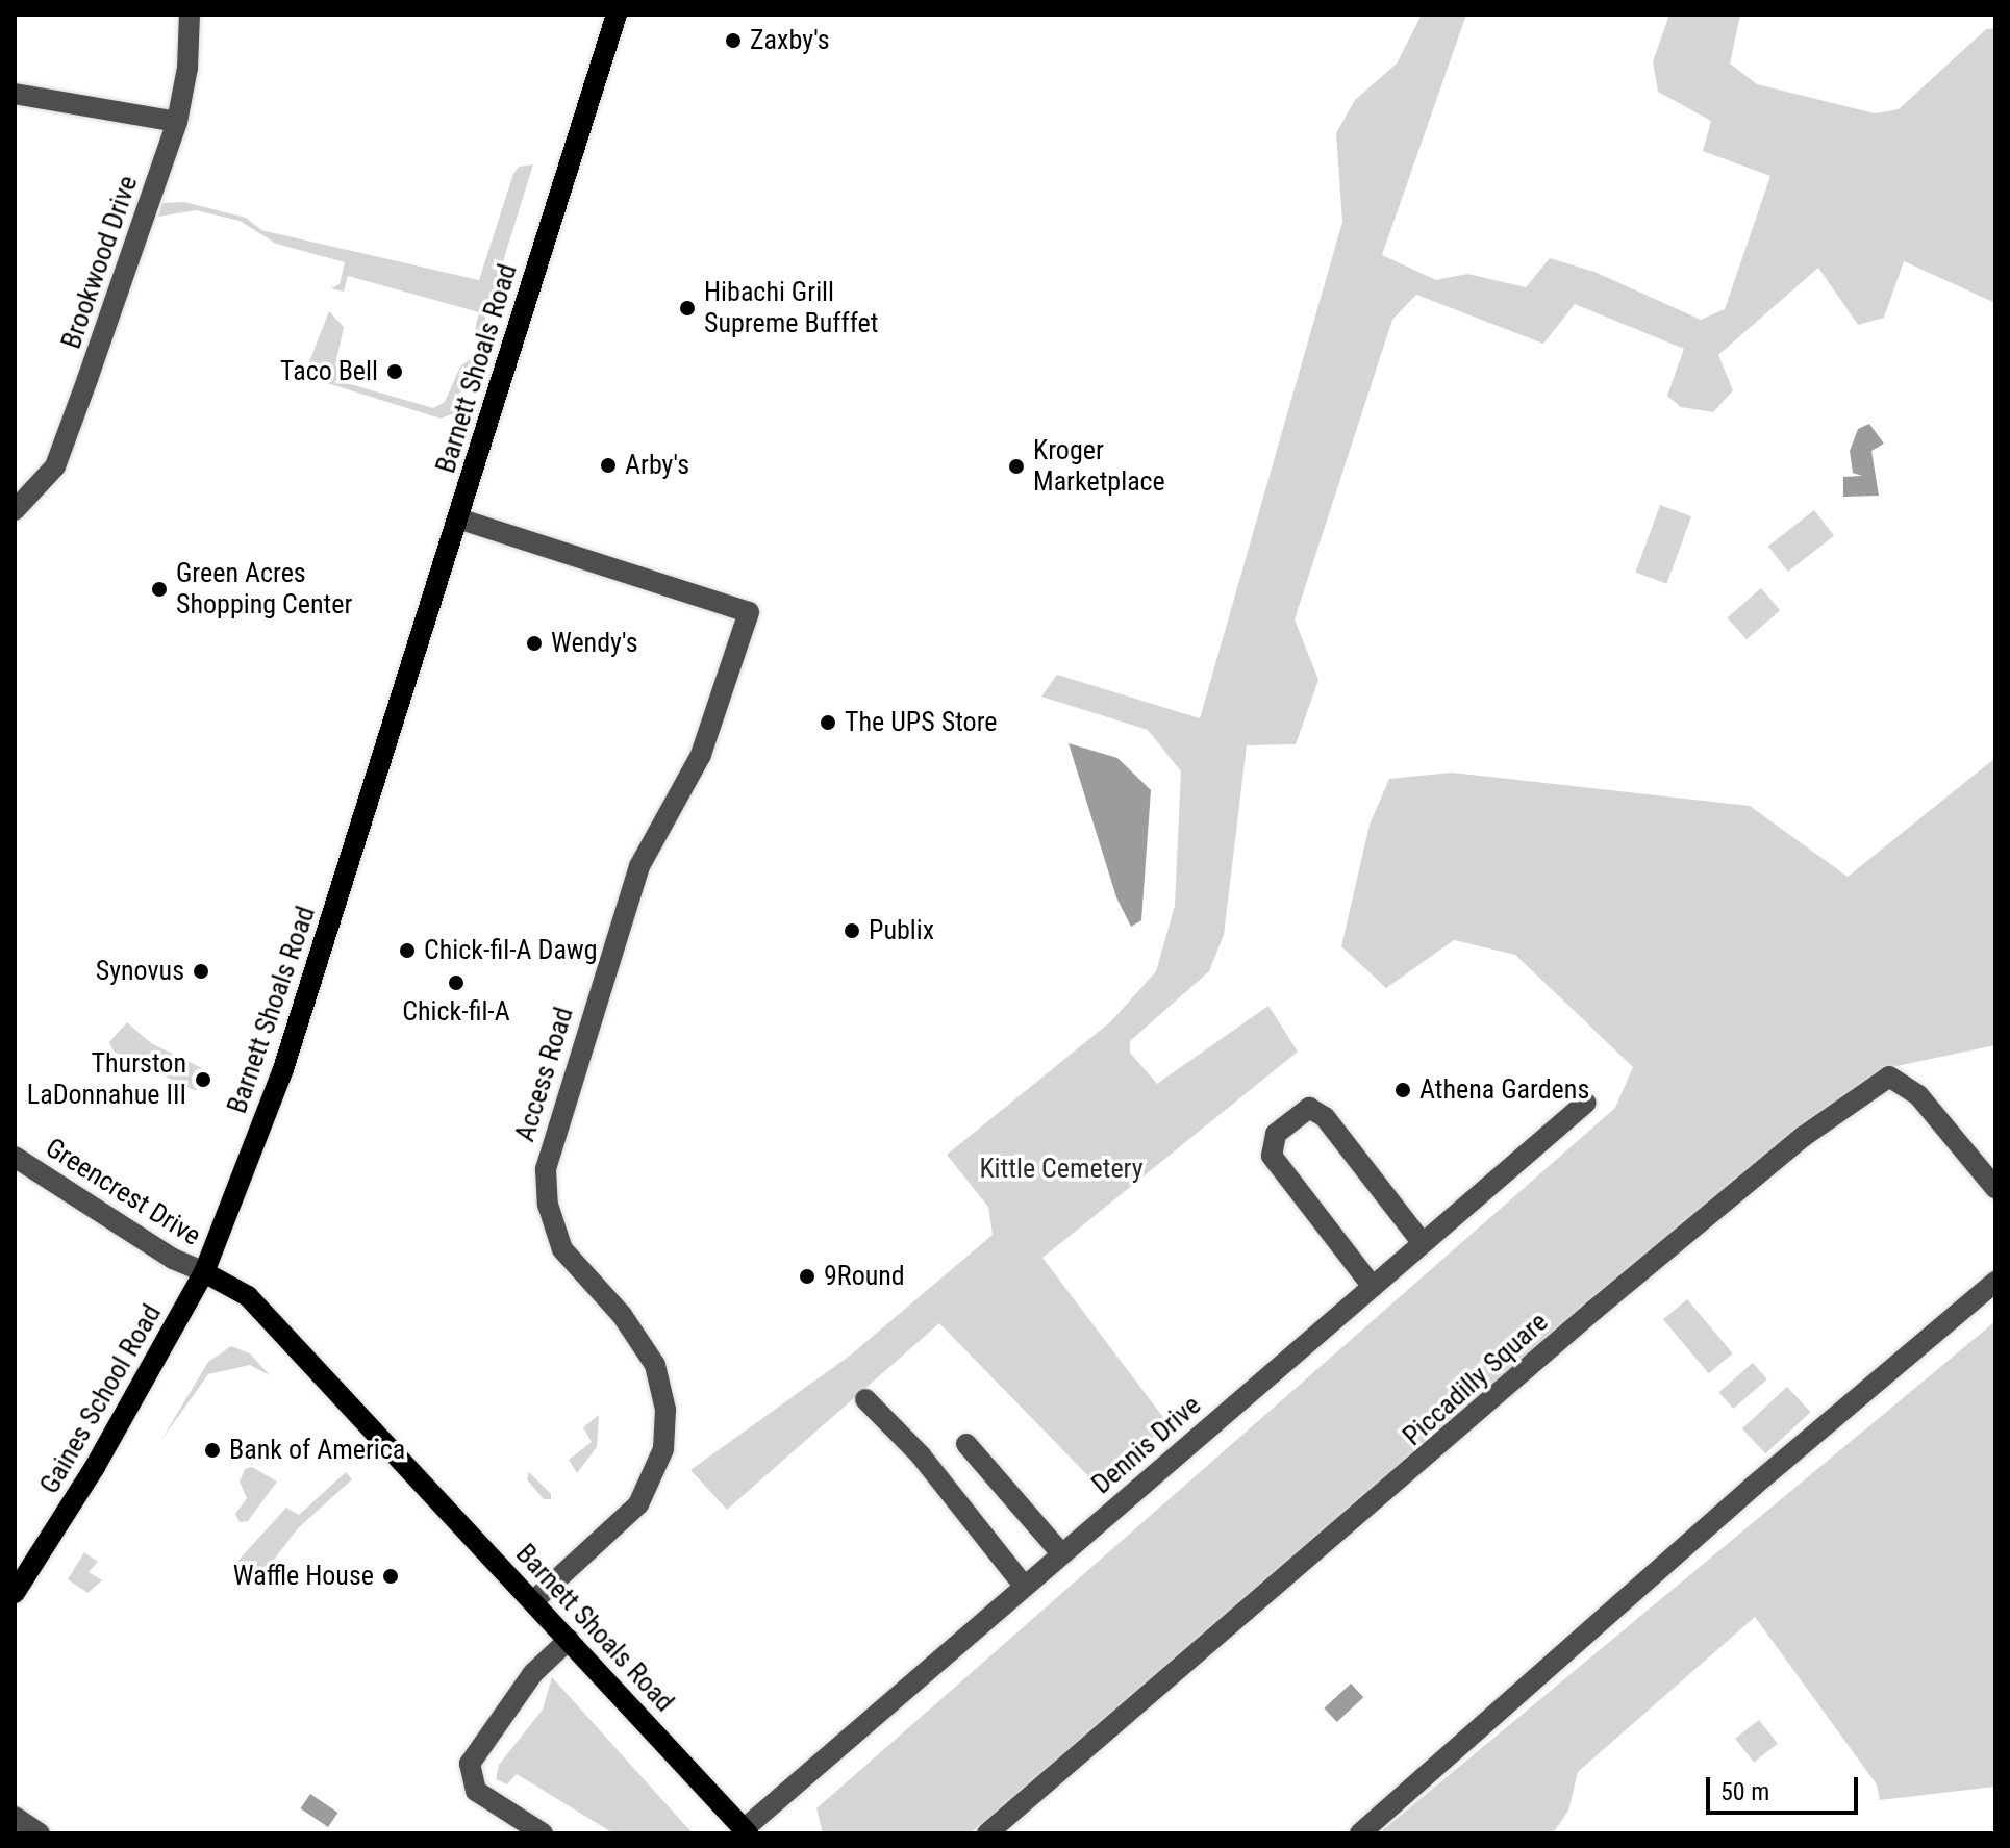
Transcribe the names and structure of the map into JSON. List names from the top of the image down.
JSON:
{
  "streets": {
    "main road": ["Barnett Shoals Road", "Gaines School Road"],
    "street": [
      "Brookwood Drive",
      "Access Road",
      "Greencrest Drive",
      "Piccadilly Square",
      "Dennis Drive"
    ]
  },
  "crossings": [
    ["Barnett Shoals Road", "Access Road"],
    ["Barnett Shoals Road", "Greencrest Drive"],
    ["Barnett Shoals Road", "Gaines School Road"],
    ["Barnett Shoals Road", "Dennis Drive"],
    ["Greencrest Drive", "Gaines School Road"]
  ],
  "parks": ["Kittle Cemetery"],
  "places": [
    "Zaxby's",
    "Hibachi Grill Supreme Bufffet",
    "Taco Bell",
    "Arby's",
    "Kroger Marketplace",
    "Green Acres Shopping Center",
    "Wendy's",
    "The UPS Store",
    "Publix",
    "Chick-fil-A Dawg",
    "Synovus",
    "Chick-fil-A",
    "Thurston LaDonnahue III",
    "Athena Gardens",
    "9Round",
    "Bank of America",
    "Waffle House"
  ],
  "scale_bar": "50 m"
}
